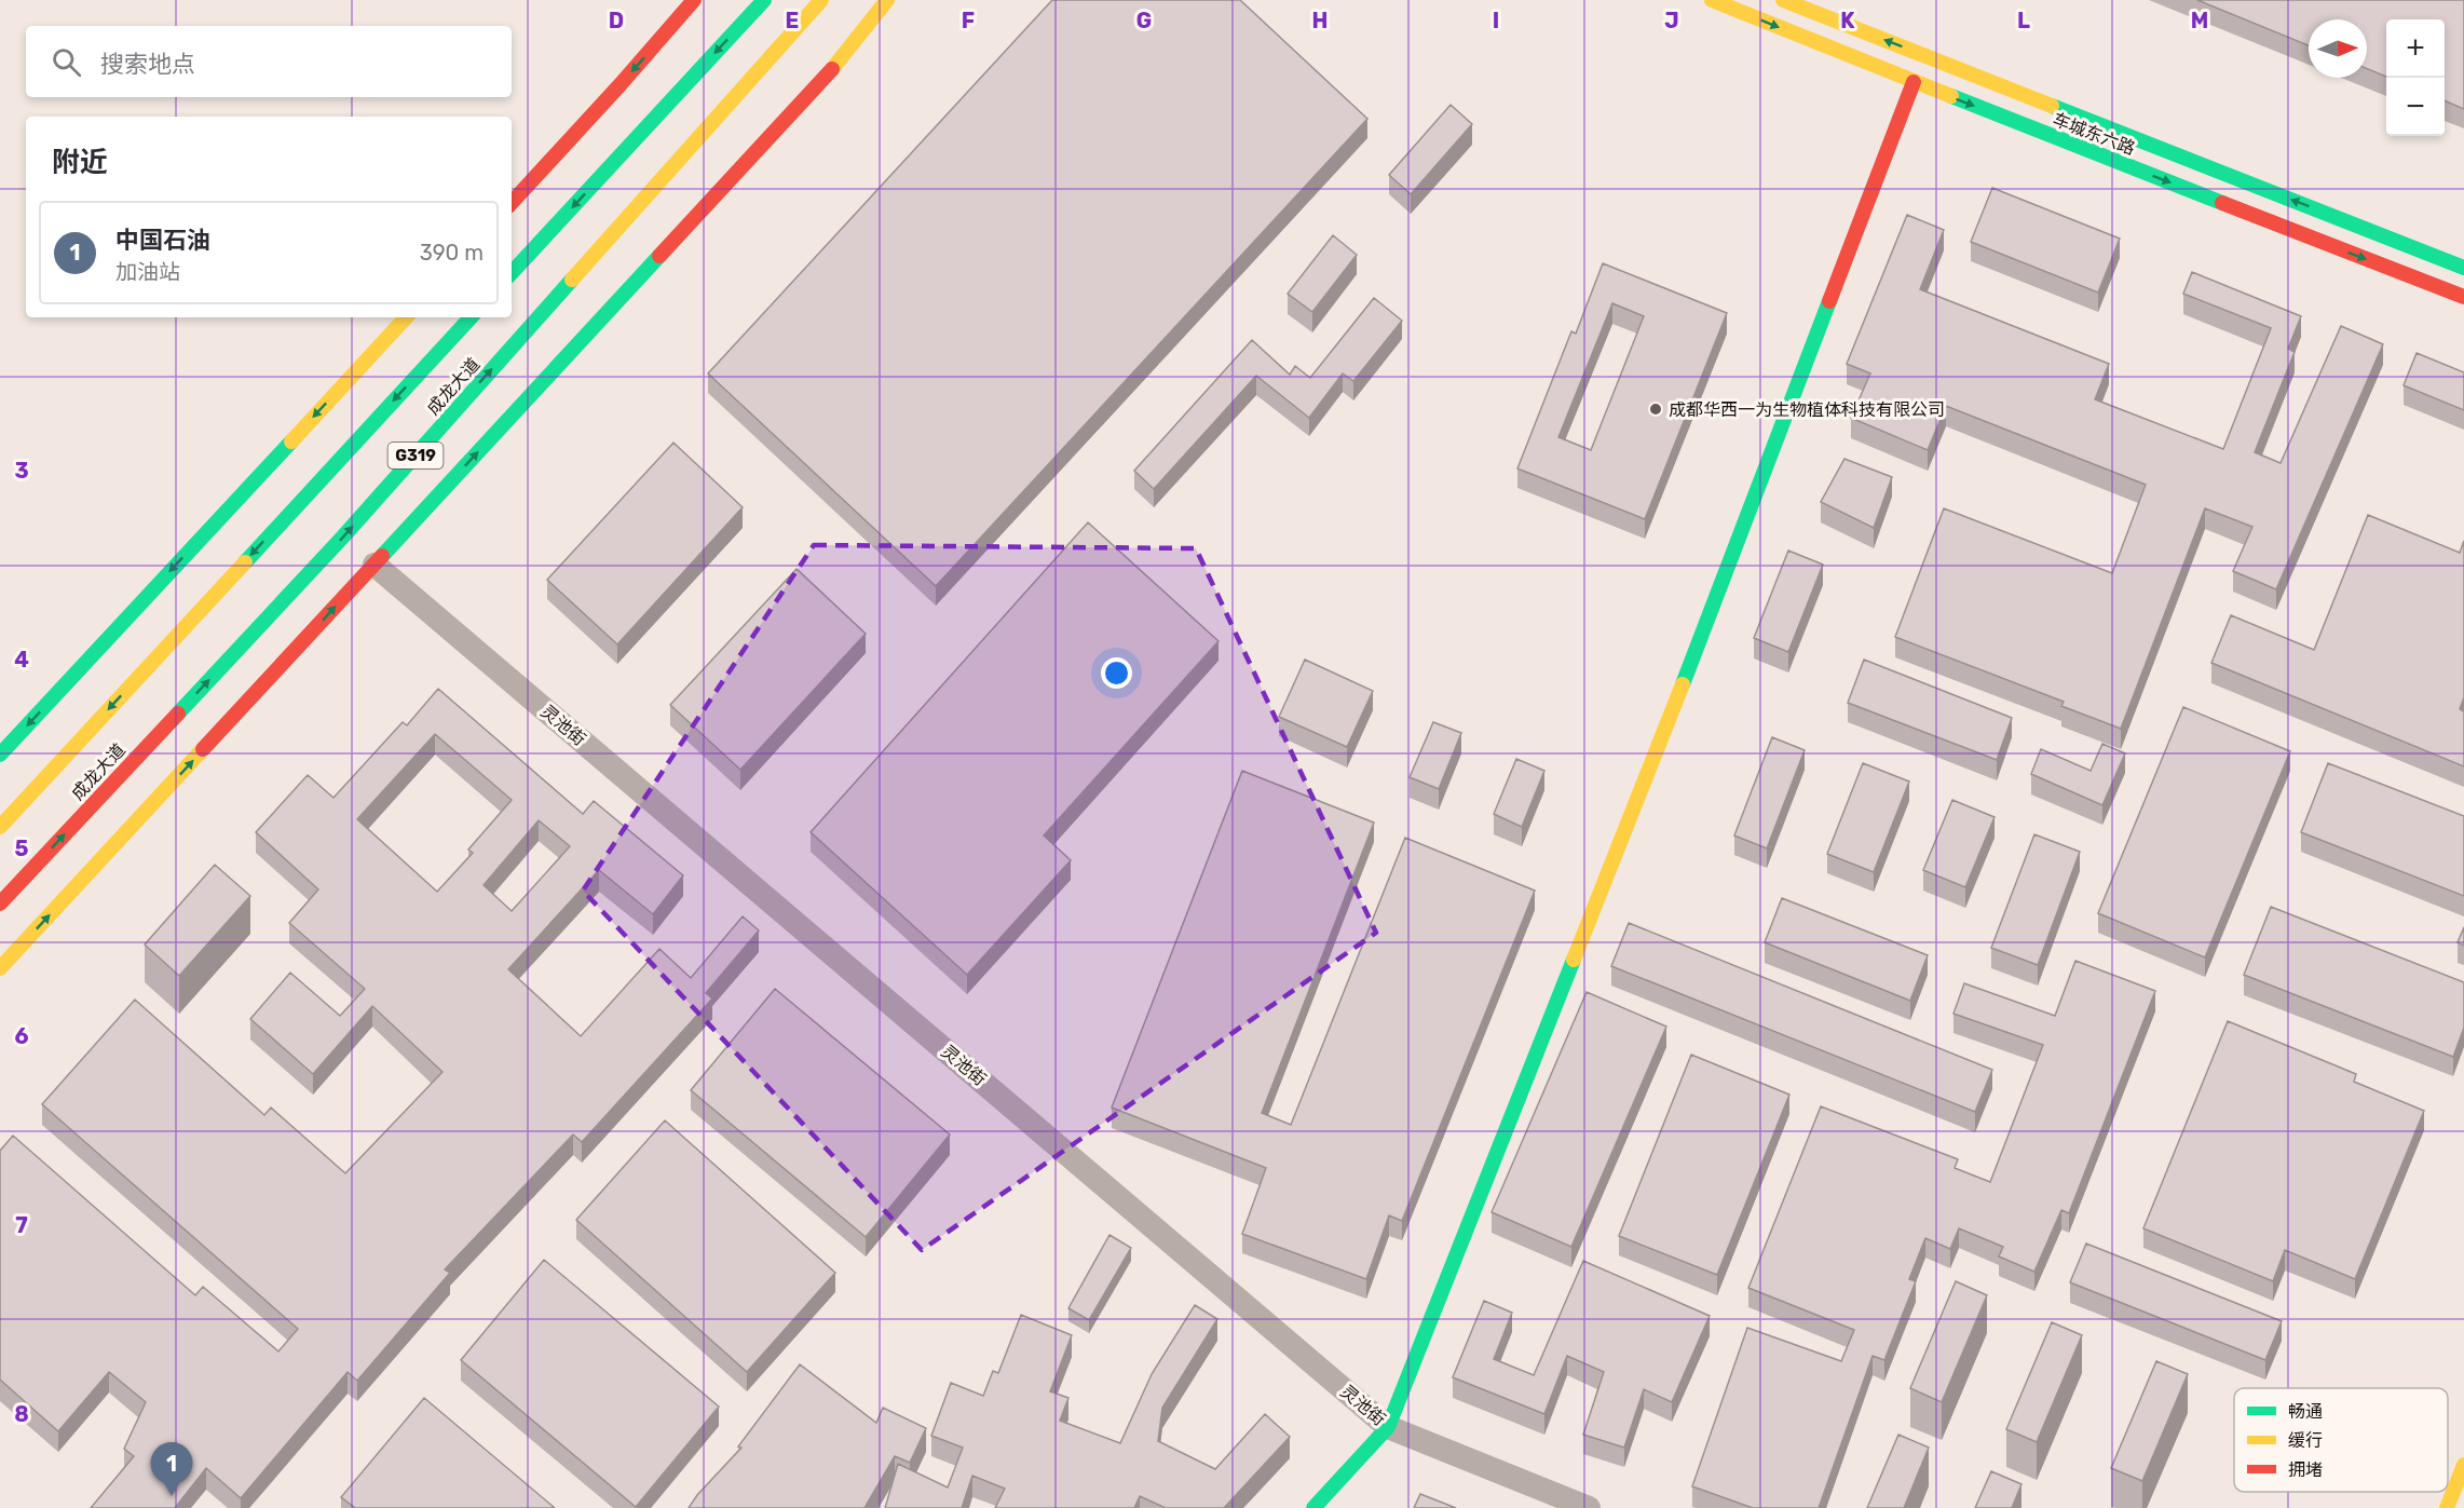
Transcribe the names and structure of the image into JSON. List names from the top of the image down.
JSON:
{
  "streets": {
    "main road": ["车城东六路", "成龙大道", "G319"],
    "street": ["灵池街"]
  },
  "places": ["成都华西一为生物植体科技有限公司"],
  "legend": ["畅通", "缓行", "拥堵"],
  "north": "right",
  "page": {
    "map_buttons": ["+", "−"],
    "search": "搜索地点",
    "heading": "附近",
    "list": [
      {
        "mark": "1",
        "name": "中国石油",
        "note": "加油站",
        "value": "390 m"
      }
    ],
    "pins": "1"
  },
  "grid": {
    "columns": [
      "D",
      "E",
      "F",
      "G",
      "H",
      "I",
      "J",
      "K",
      "L",
      "M"
    ],
    "rows": [
      "3",
      "4",
      "5",
      "6",
      "7",
      "8"
    ]
  }
}
